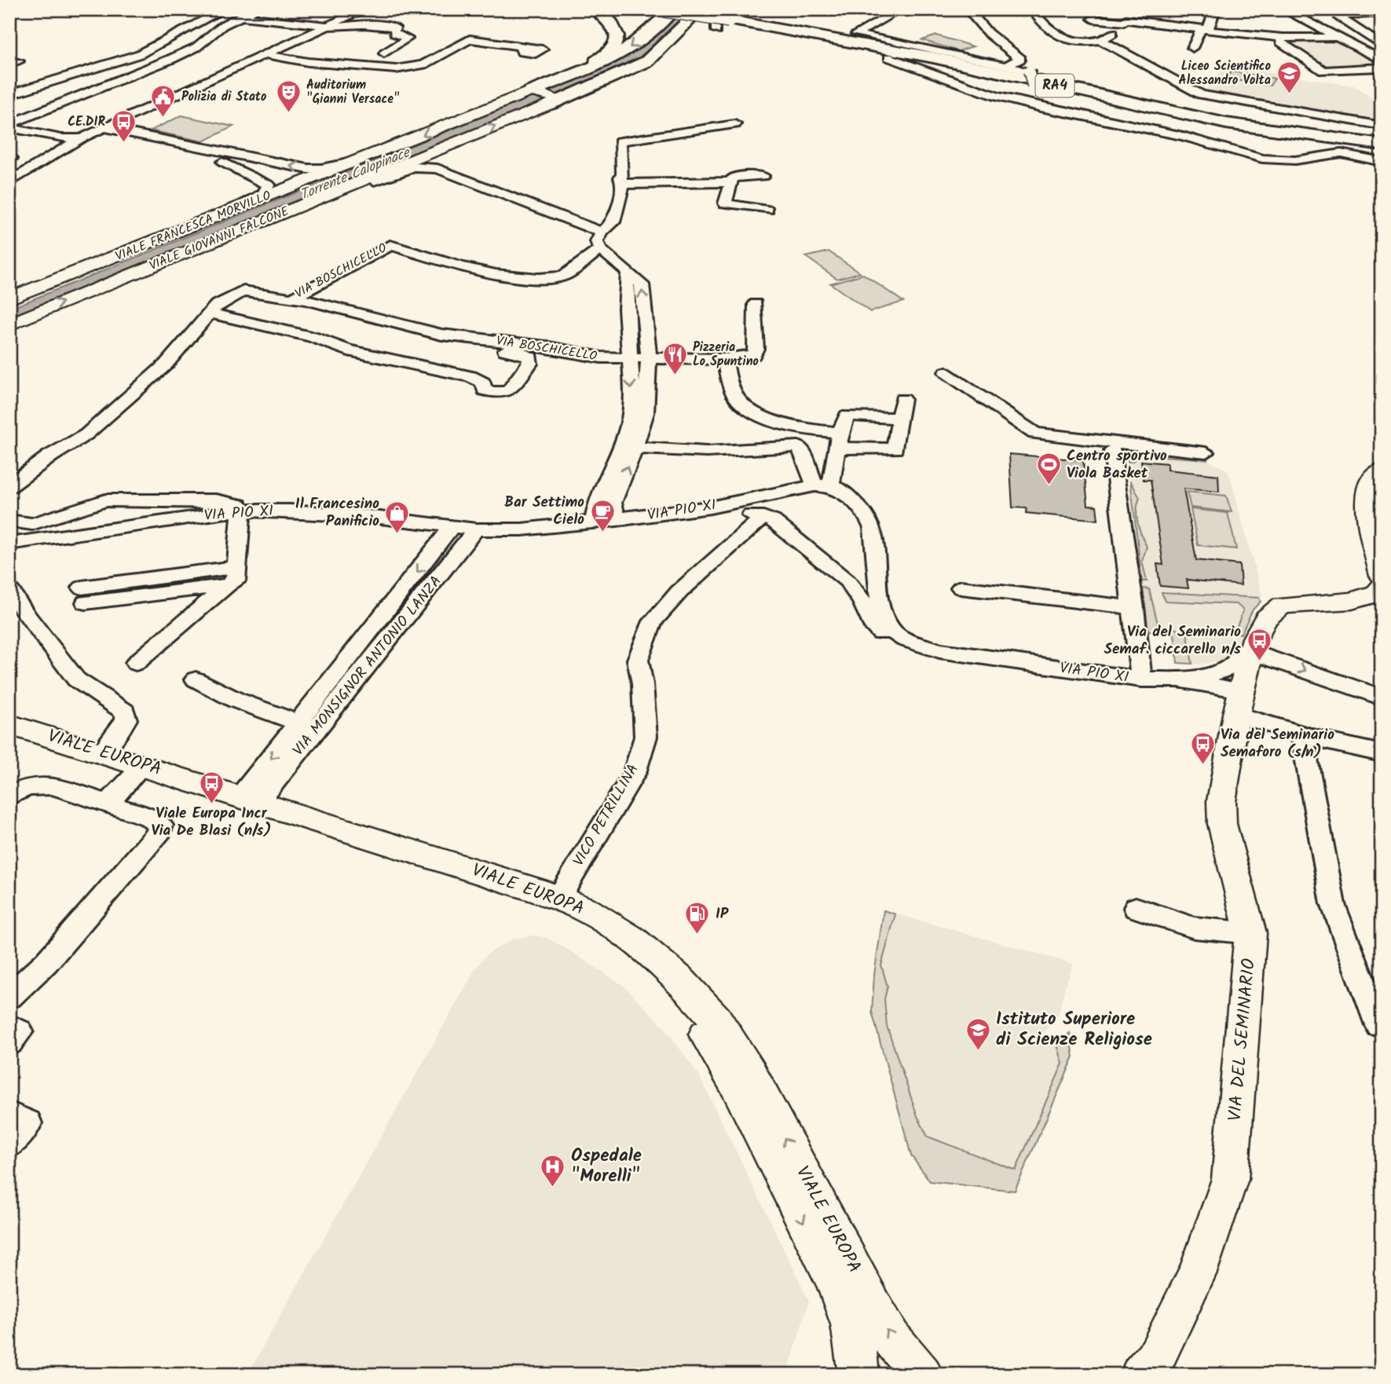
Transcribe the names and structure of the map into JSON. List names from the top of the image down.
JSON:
{
  "streets": {
    "highway": ["RA4"],
    "main road": [
      "VIALE FRANCESCA MORVILLO",
      "VIALE GIOVANNI FALCONE",
      "VIALE EUROPA",
      "VIA DEL SEMINARIO"
    ],
    "street": [
      "VIA BOSCHICELLO",
      "VIA PIO XI",
      "VIA MONSIGNOR ANTONIO LANZA",
      "VICO PETRILLINA"
    ]
  },
  "crossings": [
    ["VIA PIO XI", "VIA MONSIGNOR ANTONIO LANZA"],
    ["VIA PIO XI", "VIA DEL SEMINARIO"],
    ["VIA MONSIGNOR ANTONIO LANZA", "VIALE EUROPA"],
    ["VIALE EUROPA", "VICO PETRILLINA"]
  ],
  "one_way": ["VIALE GIOVANNI FALCONE"],
  "water": ["Torrente Calopinace"],
  "places": {
    "school or university": ["Liceo Scientifico Alessandro Volta", "Istituto Superiore di Scienze Religiose"],
    "theatre": ["Auditorium \"Gianni Versace\""],
    "public building": ["Polizia di Stato"],
    "bus stop": [
      "CE.DIR",
      "Via del Seminario Semaf. ciccarello n/s",
      "Via del Seminario Semaforo (s/n)",
      "Viale Europa Incr Via De Blasi (n/s)"
    ],
    "restaurant": ["Pizzeria Lo Spuntino"],
    "sports": ["Centro sportivo Viola Basket"],
    "cafe": ["Bar Settimo Cielo"],
    "shop": ["Il Francesino Panificio"],
    "fuel station": ["IP"],
    "hospital": ["Ospedale \"Morelli\""]
  }
}
